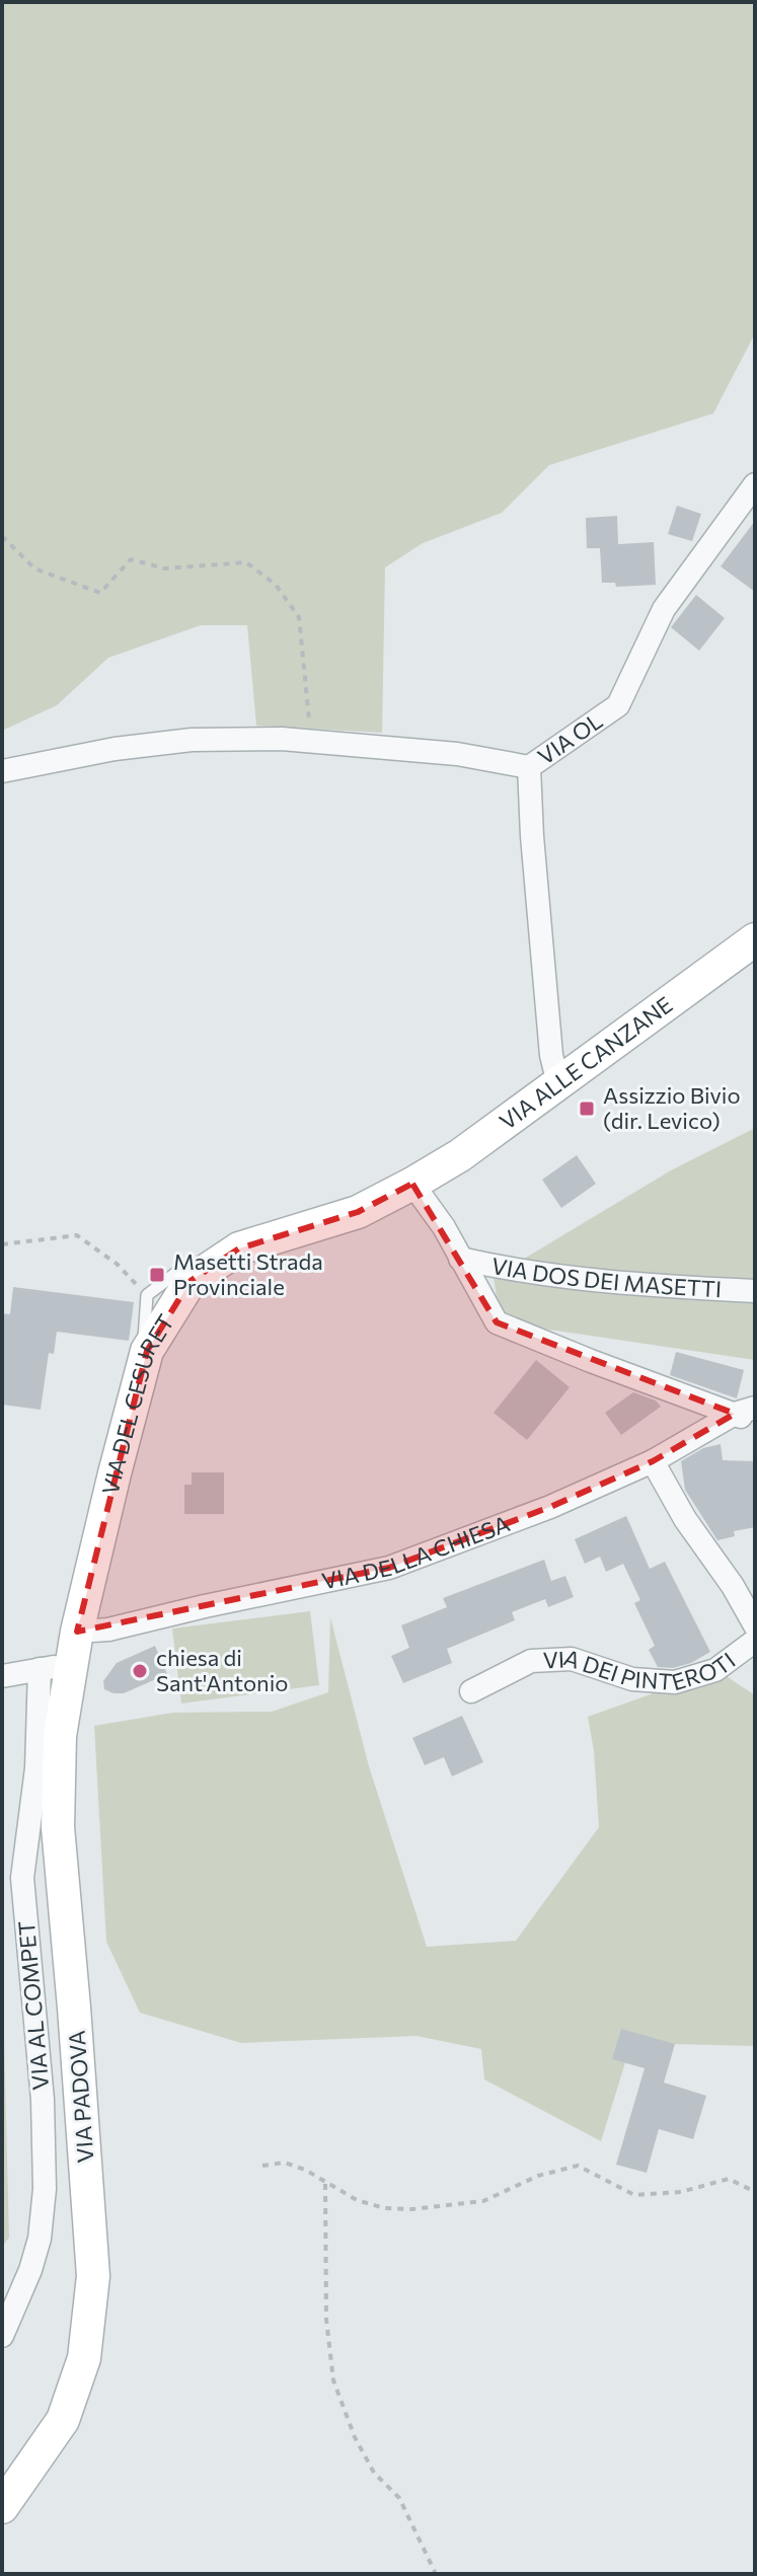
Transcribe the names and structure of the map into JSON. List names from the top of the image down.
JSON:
{
  "streets": {
    "main road": ["VIA ALLE CANZANE", "VIA DEL CESURET", "VIA PADOVA"],
    "street": [
      "VIA OL",
      "VIA DOS DEI MASETTI",
      "VIA DELLA CHIESA",
      "VIA DEI PINTEROTI",
      "VIA AL COMPET"
    ]
  },
  "crossings": [
    ["VIA OL", "VIA ALLE CANZANE"],
    ["VIA ALLE CANZANE", "VIA DEL CESURET"],
    ["VIA DEL CESURET", "VIA DELLA CHIESA"],
    ["VIA DEL CESURET", "VIA AL COMPET"],
    ["VIA DEL CESURET", "VIA PADOVA"],
    ["VIA DELLA CHIESA", "VIA DEI PINTEROTI"],
    ["VIA AL COMPET", "VIA PADOVA"]
  ],
  "places": {
    "transit": ["Assizzio Bivio (dir. Levico)", "Masetti Strada Provinciale"],
    "other": ["chiesa di Sant'Antonio"]
  }
}
